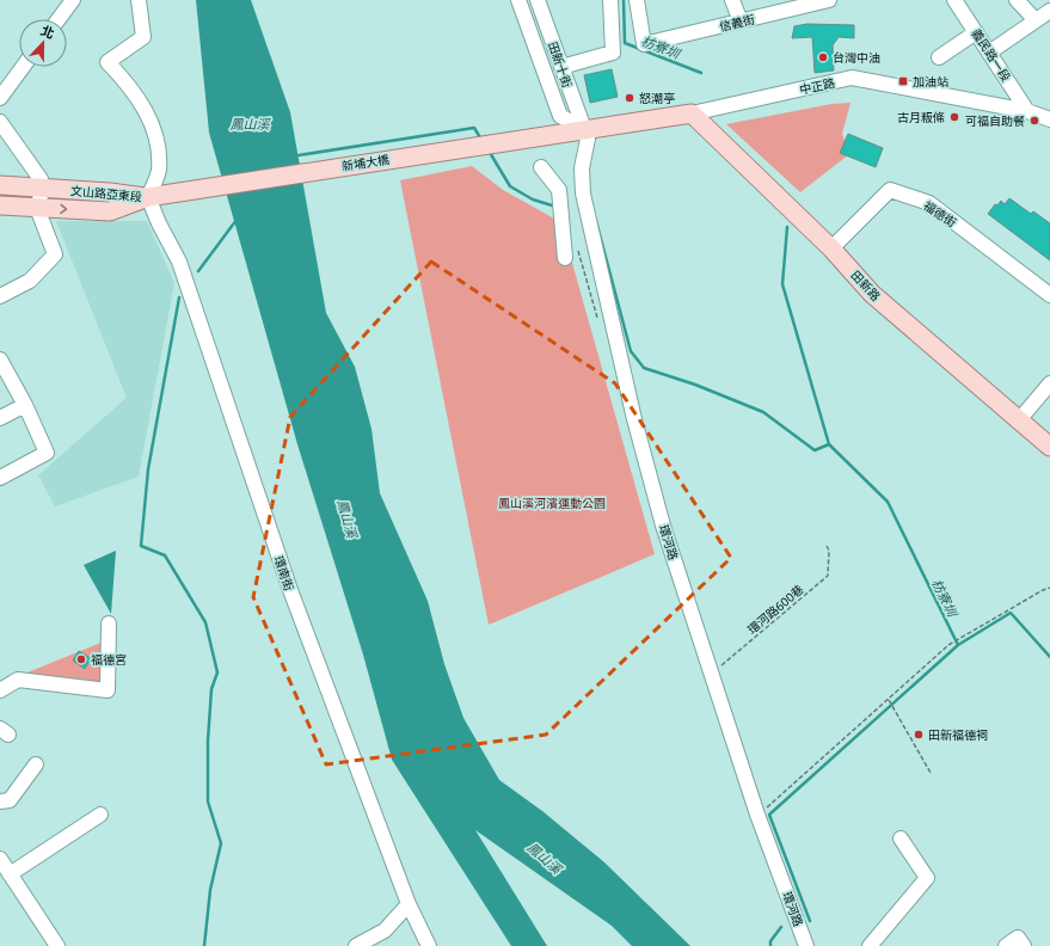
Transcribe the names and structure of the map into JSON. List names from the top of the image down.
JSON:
{
  "streets": {
    "main road": [
      "中正路",
      "新埔大橋",
      "文山路亞東段",
      "田新路"
    ],
    "street": [
      "信義街",
      "義民路一段",
      "田新十街",
      "福德街",
      "環河路",
      "環南街"
    ],
    "path": ["環河路600巷"]
  },
  "crossings": [
    ["義民路一段", "中正路"],
    ["田新十街", "中正路"],
    ["田新十街", "新埔大橋"],
    ["田新十街", "環河路"],
    ["中正路", "新埔大橋"],
    ["中正路", "田新路"],
    ["中正路", "環河路"],
    ["新埔大橋", "文山路亞東段"],
    ["新埔大橋", "環河路"],
    ["新埔大橋", "環南街"],
    ["文山路亞東段", "環南街"],
    ["福德街", "田新路"],
    ["環河路", "環河路600巷"]
  ],
  "water": ["枋寮圳", "鳳山溪"],
  "parks": ["鳳山溪河濱運動公園"],
  "places": {
    "other": [
      "台灣中油",
      "怒潮亭",
      "古月粄條",
      "可福自助餐",
      "福德宮",
      "田新福德祠"
    ],
    "transit": ["加油站"]
  },
  "north": "top"
}
